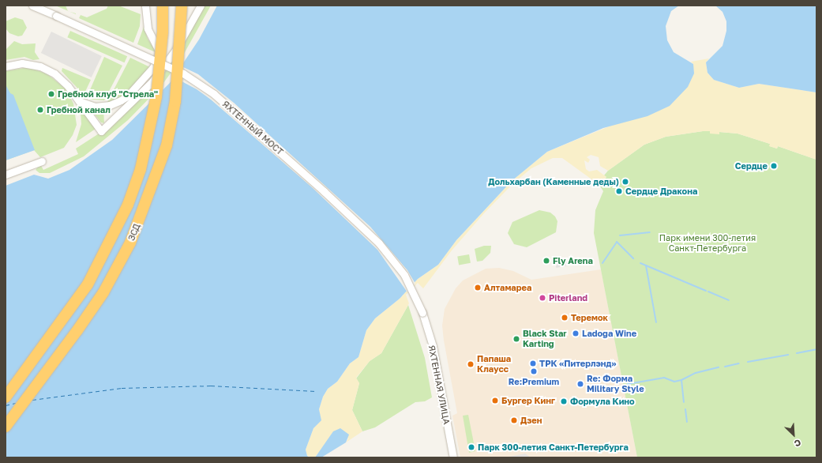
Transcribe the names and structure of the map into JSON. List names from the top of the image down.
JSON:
{
  "streets": {
    "highway": ["ЗСД"],
    "street": ["ЯХТЕННЫЙ МОСТ", "ЯХТЕННАЯ УЛИЦА"]
  },
  "crossings": [
    ["ЯХТЕННЫЙ МОСТ", "ЯХТЕННАЯ УЛИЦА"]
  ],
  "parks": ["Парк имени 300-летия Санкт-Петербурга"],
  "places": [
    "Гребной клуб \"Стрела\"",
    "Гребной канал",
    "Сердце",
    "Дольхарбан (Каменные деды)",
    "Сердце Дракона",
    "Fly Arena",
    "Алтамареа",
    "Piterland",
    "Теремок",
    "Ladoga Wine",
    "Black Star Karting",
    "ТРК «Питерлэнд»",
    "Папаша Клаусс",
    "Re:Premium",
    "Re: Форма Military Style",
    "Бургер Кинг",
    "Формула Кино",
    "Дзен",
    "Парк 300-летия Санкт-Петербурга"
  ],
  "north": "bottom right"
}
